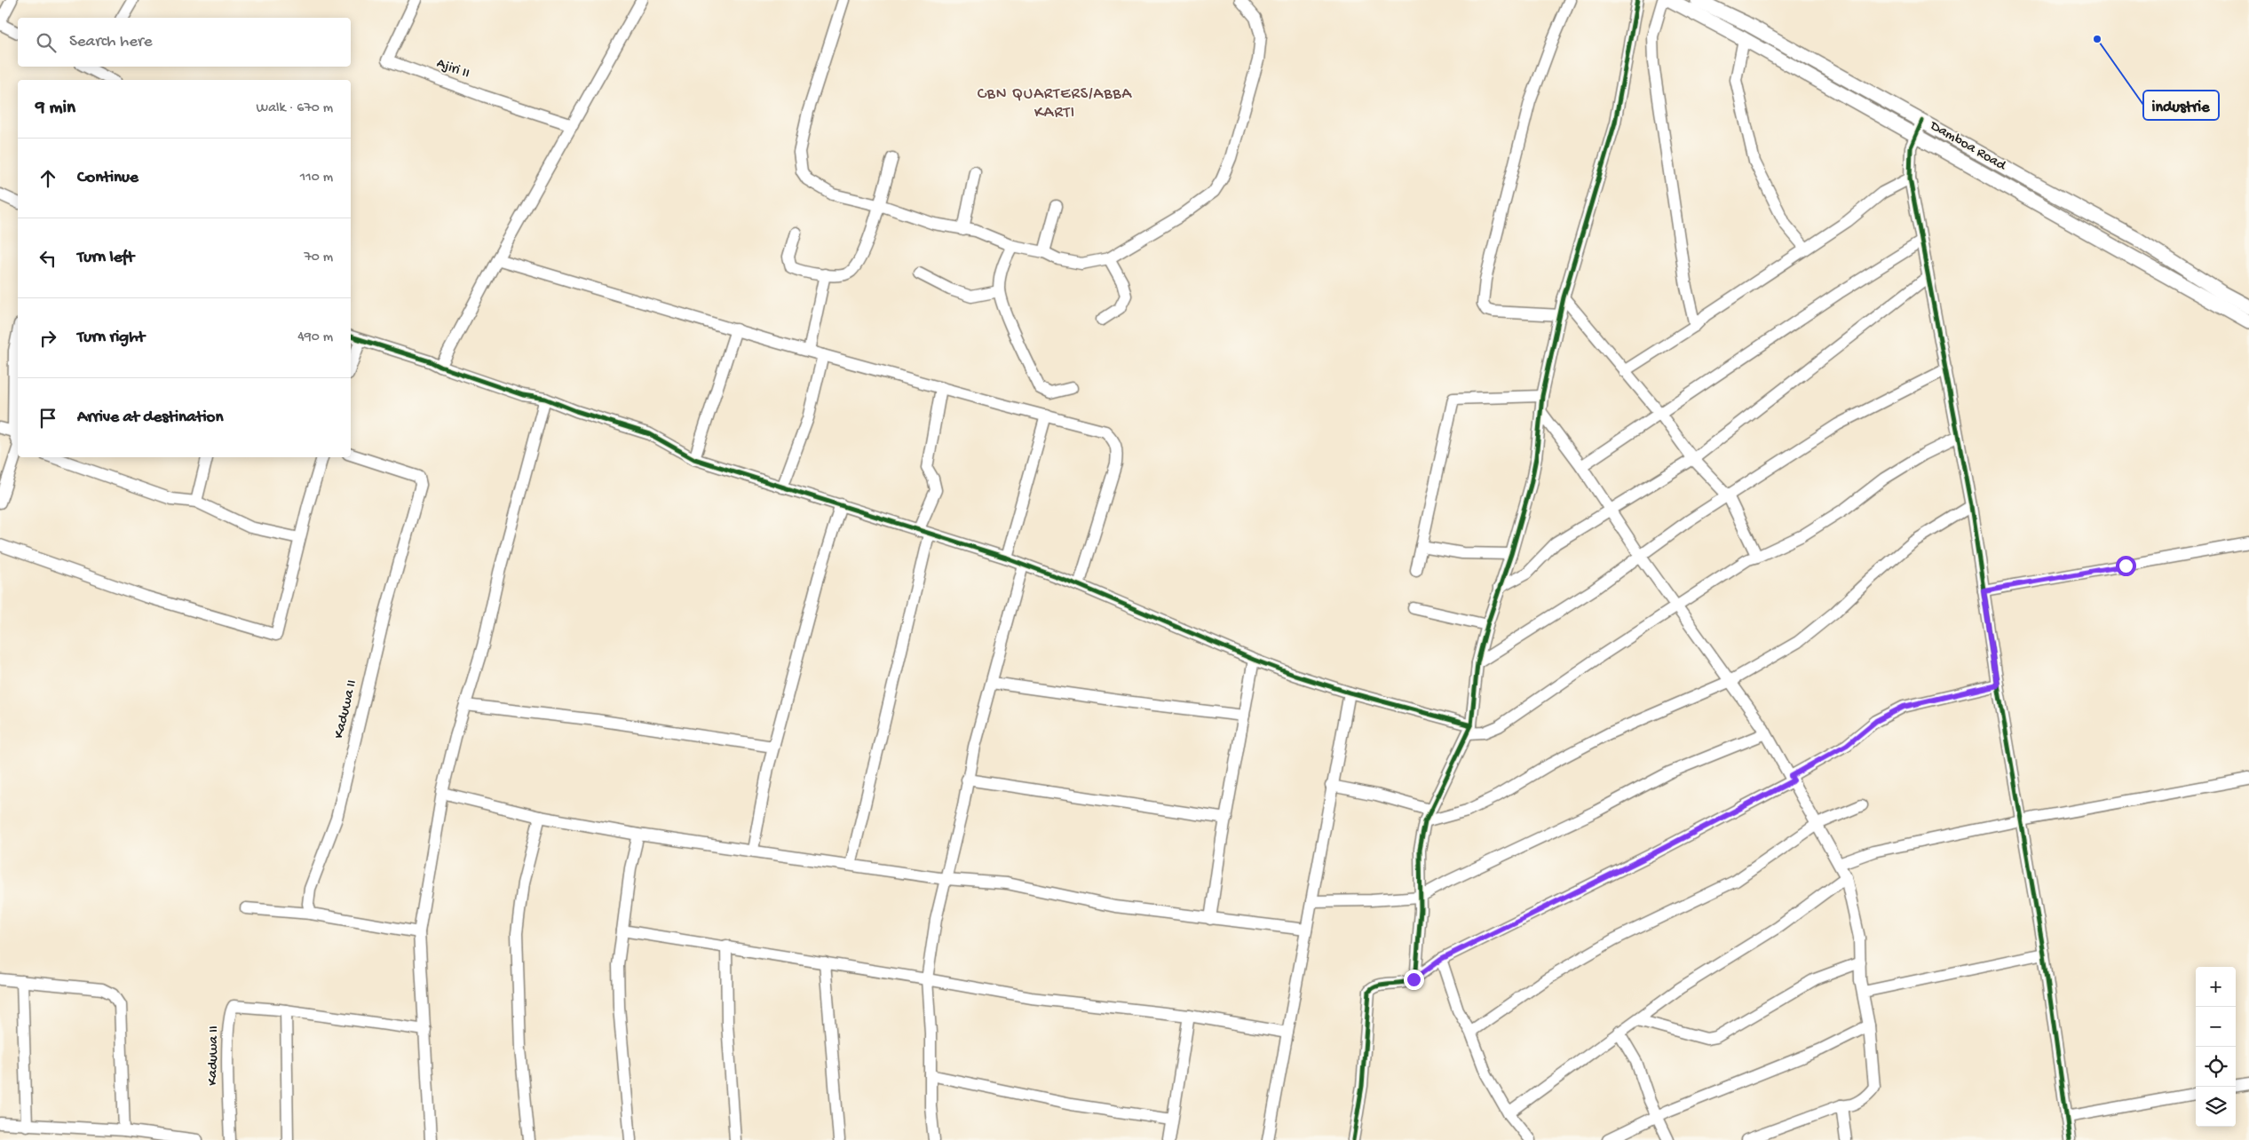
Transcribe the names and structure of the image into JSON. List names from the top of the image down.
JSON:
{
  "streets": {
    "main road": ["Damboa Road"],
    "street": ["Ajiri II", "Kaduwa II"]
  },
  "districts": ["CBN QUARTERS/ABBA KARTI"],
  "places": ["industrie"],
  "page": {
    "search": "Search here",
    "heading": ["9 min", "Walk · 670 m"],
    "list": [
      ["Continue", "110 m"],
      ["Turn left", "70 m"],
      ["Turn right", "490 m"],
      "Arrive at destination"
    ],
    "map_buttons": ["+", "−"]
  }
}
